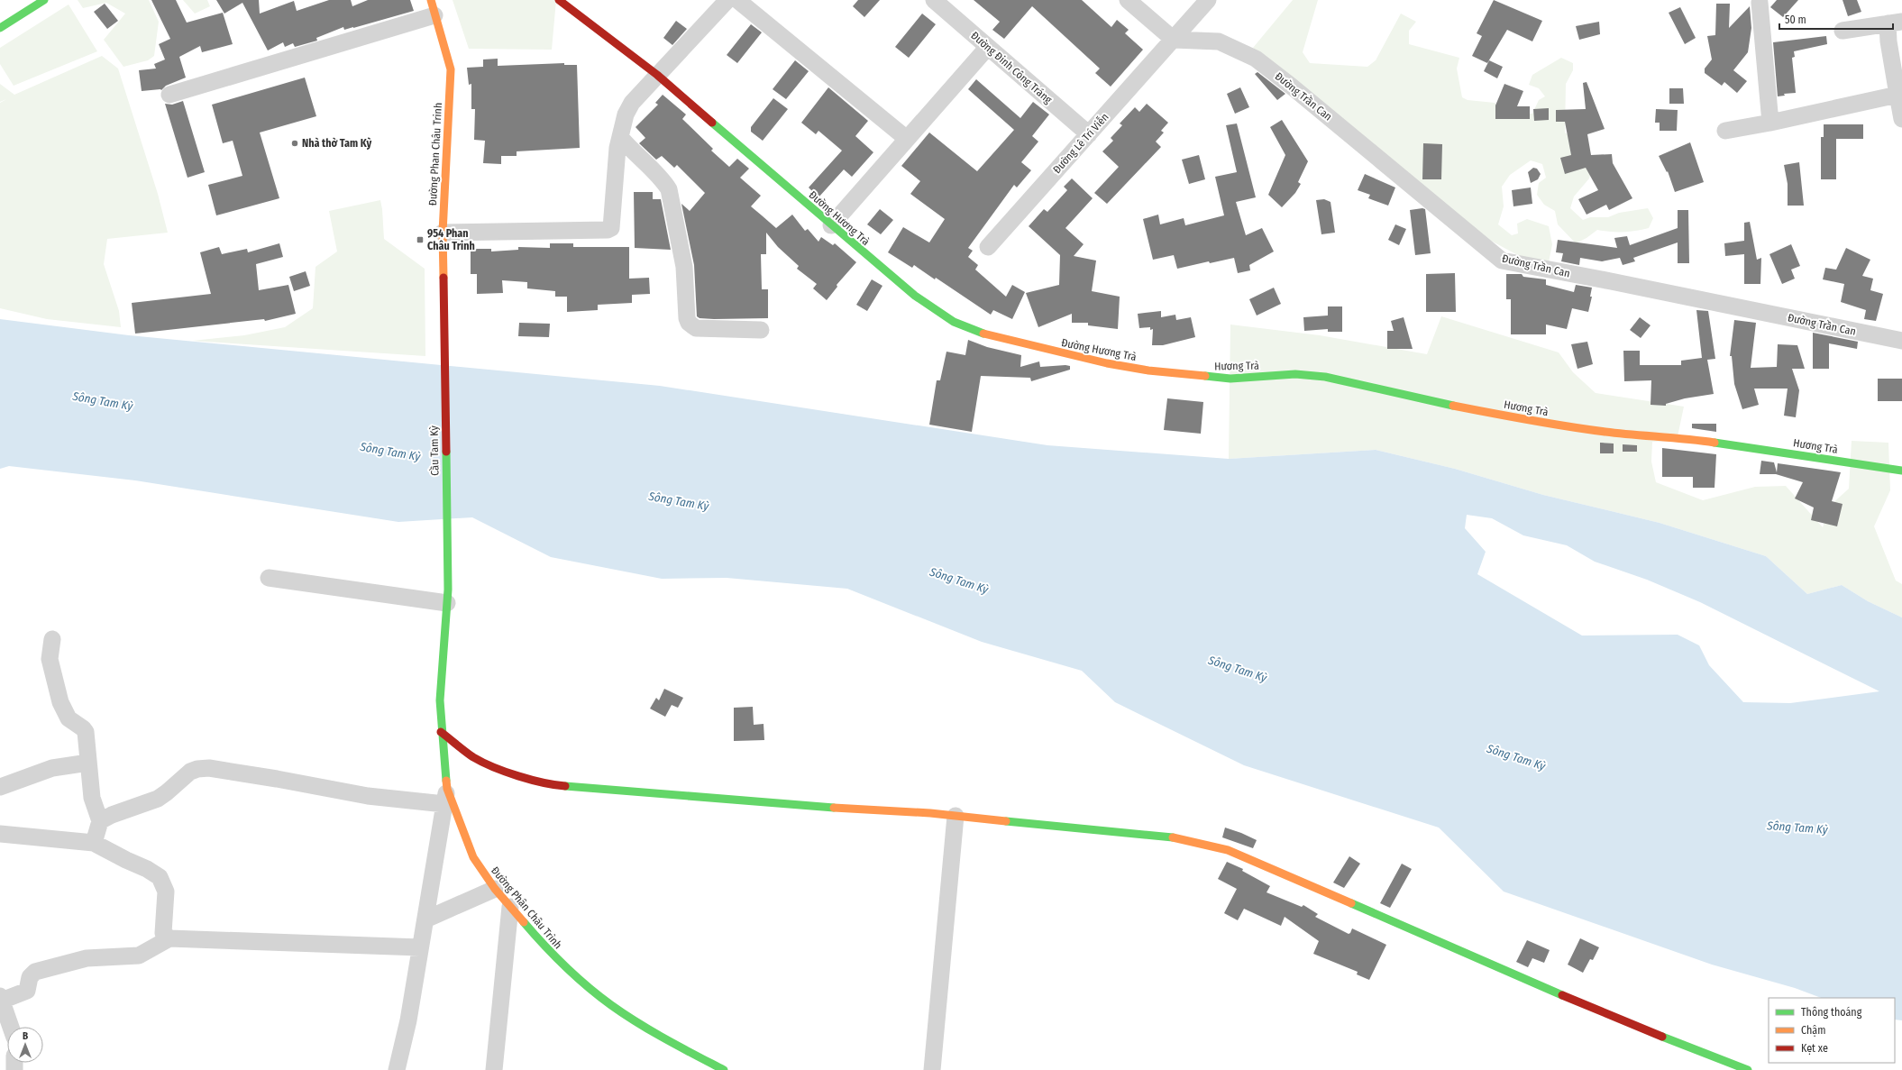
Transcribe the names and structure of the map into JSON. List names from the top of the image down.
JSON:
{
  "streets": {
    "main road": [
      "Đường Phan Châu Trinh",
      "Đường Hương Trà",
      "Hương Trà",
      "Cầu Tam Kỳ",
      "Đường Phân Châu Trình"
    ],
    "street": ["Đường Đinh Công Tráng", "Đường Trần Can", "Đường Lê Trí Viễn"]
  },
  "crossings": [
    ["Đường Đinh Công Tráng", "Đường Lê Trí Viễn"],
    ["Đường Trần Can", "Đường Lê Trí Viễn"],
    ["Đường Phan Châu Trinh", "Cầu Tam Kỳ"],
    ["Đường Hương Trà", "Hương Trà"],
    ["Cầu Tam Kỳ", "Đường Phân Châu Trình"]
  ],
  "water": ["Sông Tam Kỳ"],
  "places": {
    "other": ["Nhà thờ Tam Kỳ"],
    "transit": ["954 Phan Châu Trinh"]
  },
  "legend": ["Thông thoáng", "Chậm", "Kẹt xe"],
  "scale_bar": "50 m",
  "north": "top"
}
